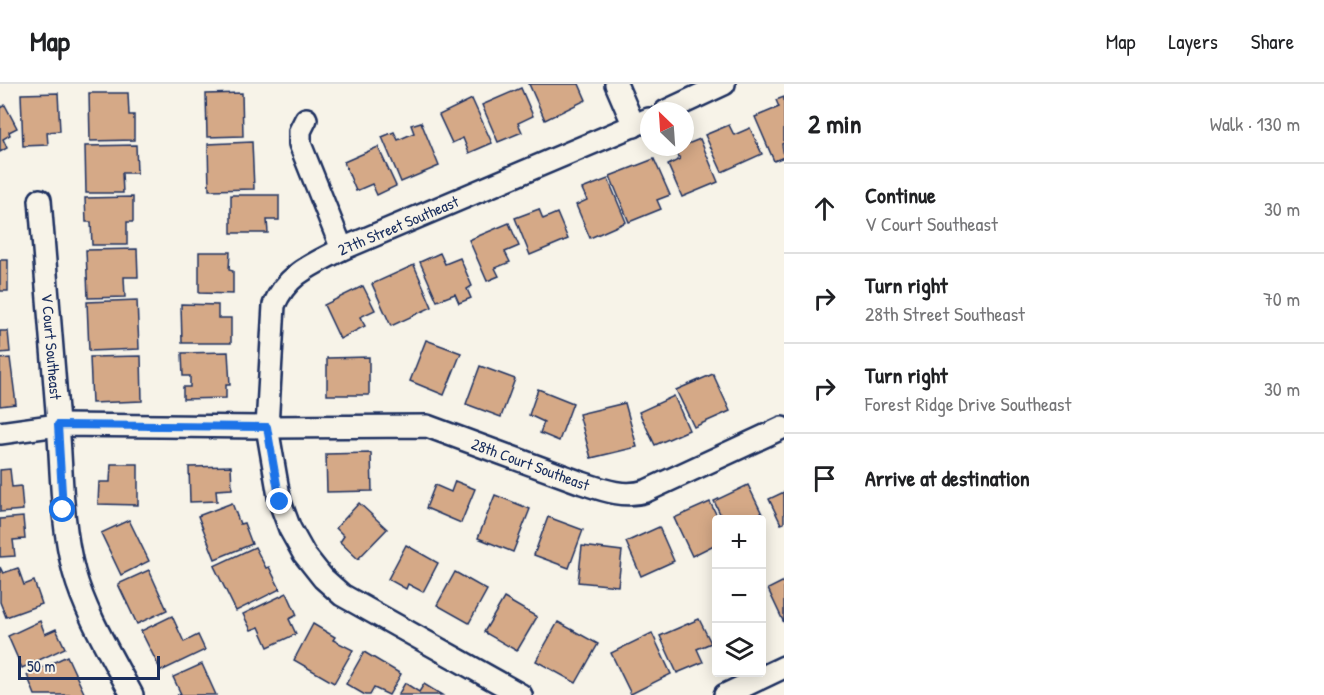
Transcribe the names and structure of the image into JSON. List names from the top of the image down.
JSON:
{
  "streets": {
    "street": ["27th Street Southeast", "V Court Southeast", "28th Court Southeast"]
  },
  "crossings": [
    ["27th Street Southeast", "28th Court Southeast"],
    ["V Court Southeast", "28th Court Southeast"]
  ],
  "scale_bar": "50 m",
  "north": "top left",
  "page": {
    "header": "Map",
    "nav": ["Map", "Layers", "Share"],
    "heading": ["2 min", "Walk · 130 m"],
    "list": [
      ["Continue", "V Court Southeast", "30 m"],
      ["Turn right", "28th Street Southeast", "70 m"],
      ["Turn right", "Forest Ridge Drive Southeast", "30 m"],
      "Arrive at destination"
    ],
    "map_buttons": ["+", "−"],
    "scale": "50 m"
  }
}
